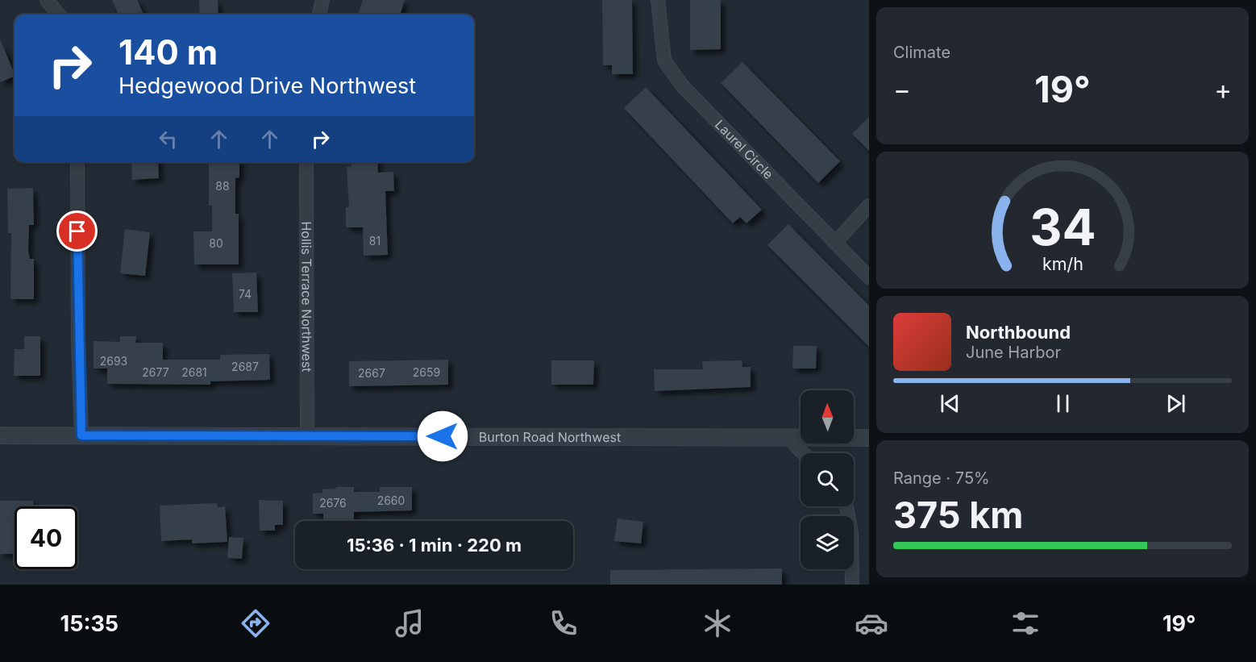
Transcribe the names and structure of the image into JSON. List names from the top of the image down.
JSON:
{
  "streets": {
    "street": ["Laurel Circle", "Hollis Terrace Northwest", "Burton Road Northwest"]
  },
  "crossings": [
    ["Hollis Terrace Northwest", "Burton Road Northwest"]
  ],
  "house_numbers": [
    "88",
    "81",
    "80",
    "74",
    "2693",
    "2687",
    "2677",
    "2681",
    "2659",
    "2667",
    "2660",
    "2676"
  ],
  "north": "top",
  "page": {
    "tile": [
      "Climate",
      ["Range · 75%", "375 km"]
    ],
    "turn": ["140 m", "Hedgewood Drive Northwest"],
    "heat": ["−", "19°", "+"],
    "song": ["Northbound", "June Harbor"],
    "limit": "40",
    "trip": "15:36 · 1 min · 220 m",
    "tabs": ["15:35", "19°"],
    "gauge": ["34", "km/h"]
  }
}
